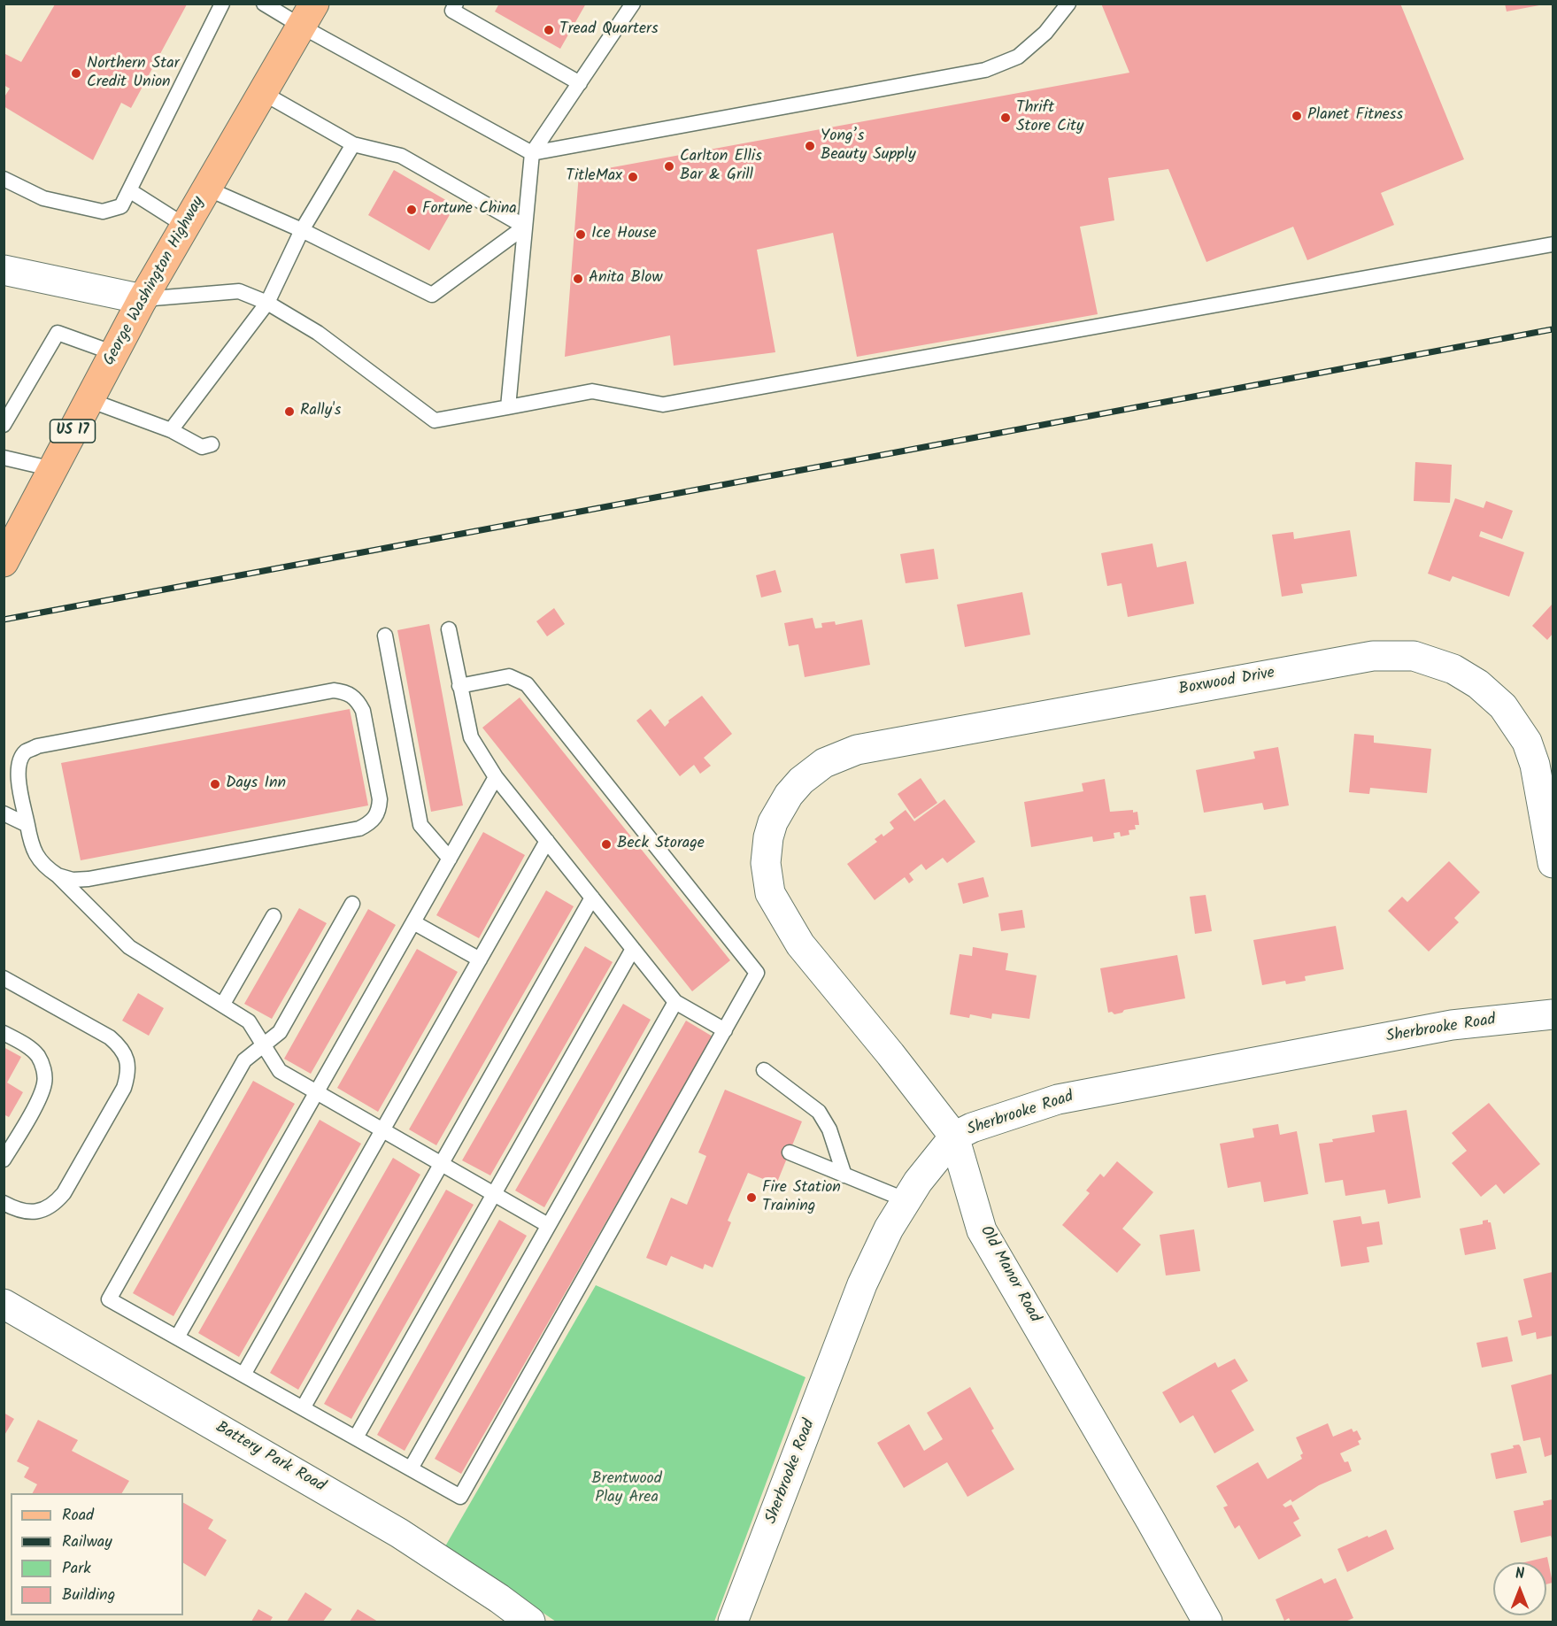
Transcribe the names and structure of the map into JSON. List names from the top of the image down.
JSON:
{
  "streets": {
    "main road": ["George Washington Highway", "US 17"],
    "street": [
      "Boxwood Drive",
      "Sherbrooke Road",
      "Old Manor Road",
      "Battery Park Road"
    ]
  },
  "crossings": [
    ["Boxwood Drive", "Old Manor Road"],
    ["Sherbrooke Road", "Old Manor Road"]
  ],
  "parks": ["Brentwood Play Area"],
  "places": [
    "Tread Quarters",
    "Northern Star Credit Union",
    "Planet Fitness",
    "Thrift Store City",
    "Yong’s Beauty Supply",
    "Carlton Ellis Bar & Grill",
    "TitleMax",
    "Fortune China",
    "Ice House",
    "Anita Blow",
    "Rally's",
    "Days Inn",
    "Beck Storage",
    "Fire Station Training"
  ],
  "legend": [
    "Road",
    "Railway",
    "Park",
    "Building"
  ],
  "north": "top"
}
